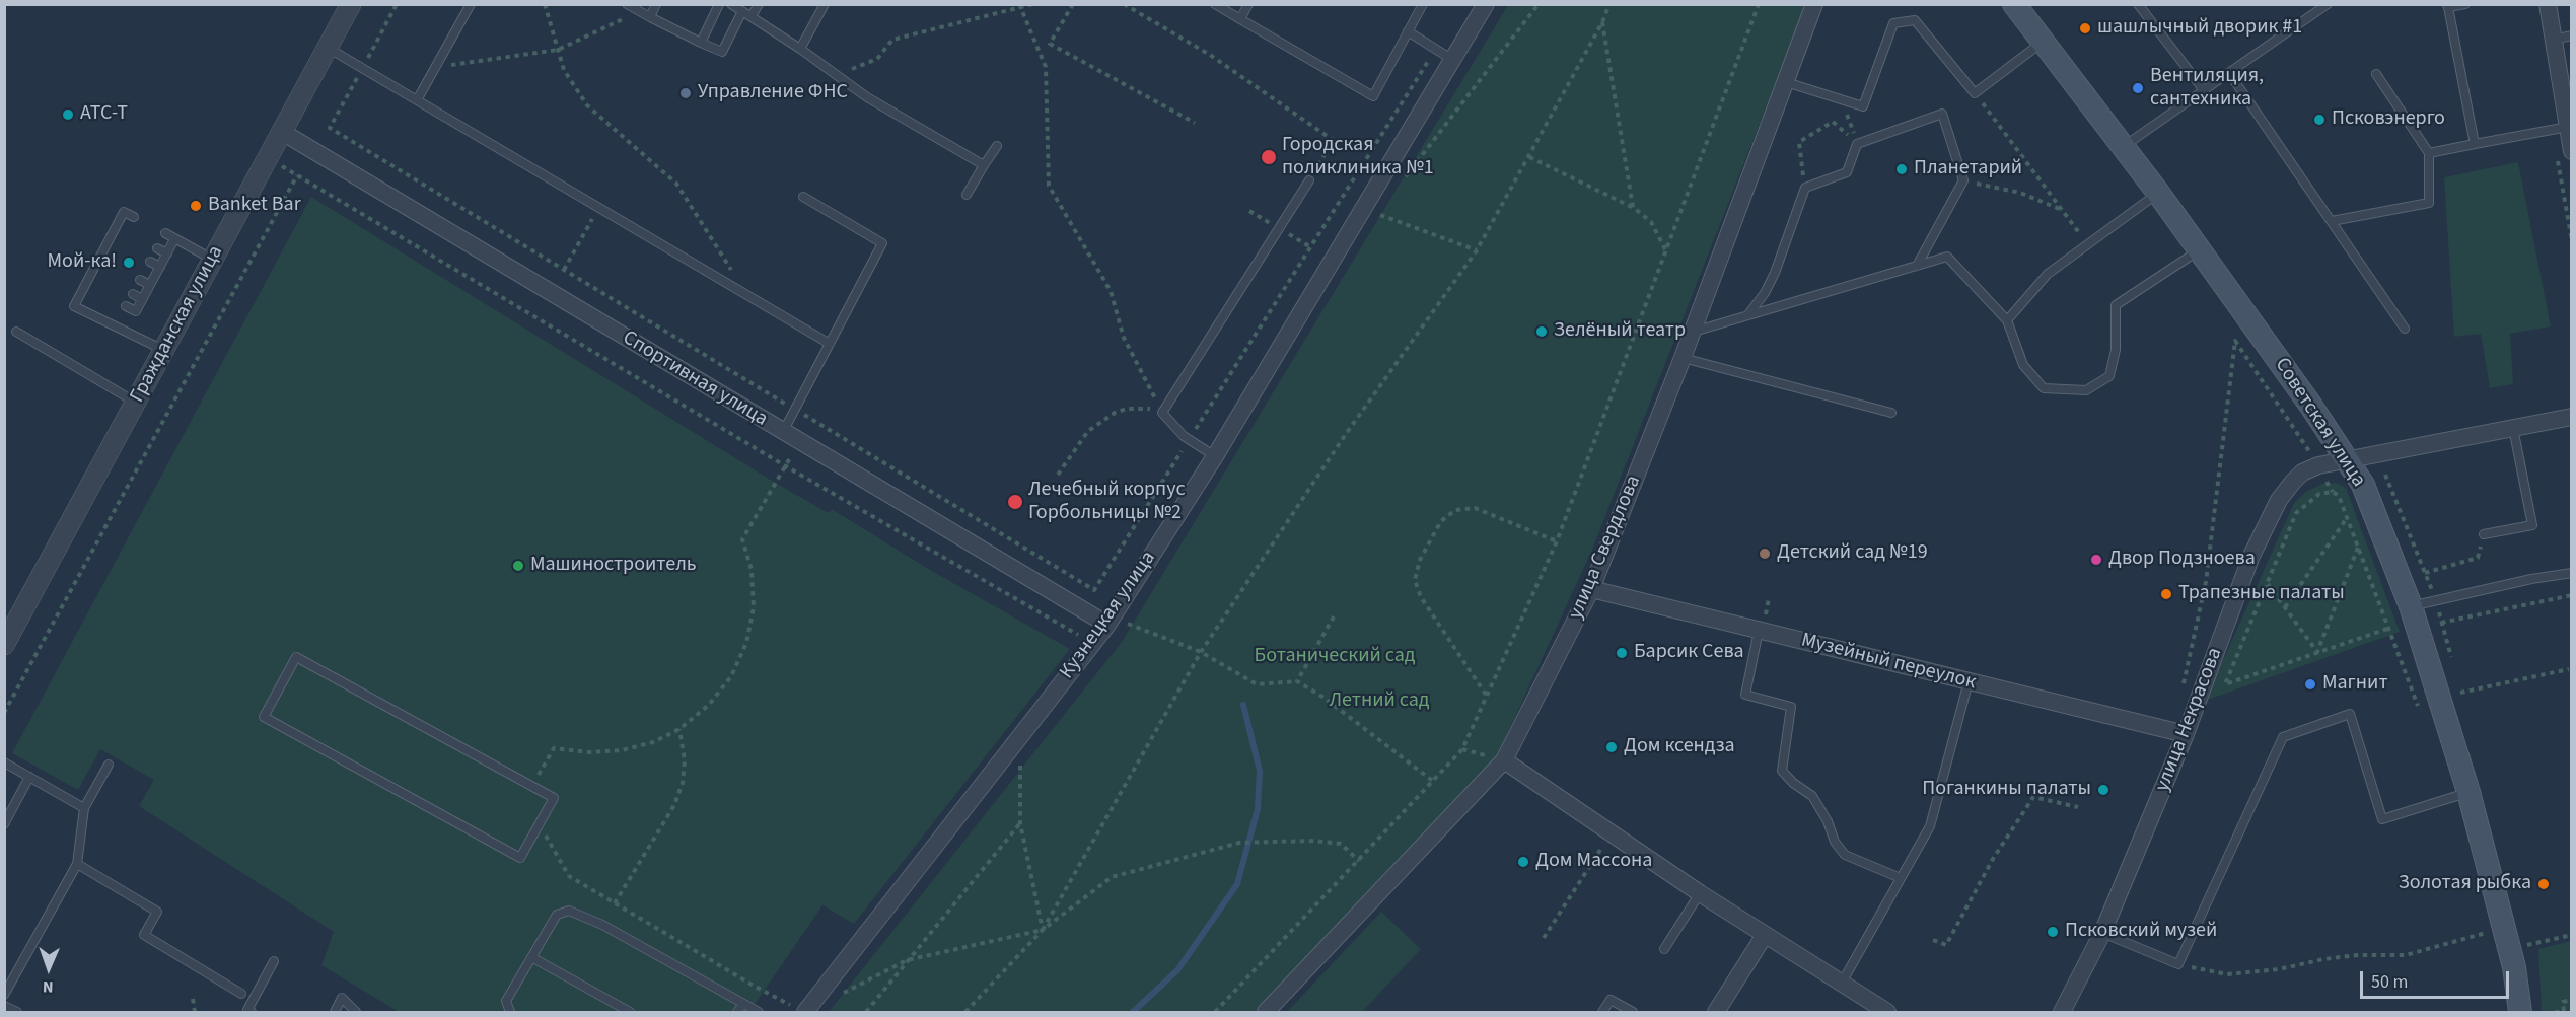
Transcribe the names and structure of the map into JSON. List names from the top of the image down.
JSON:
{
  "streets": {
    "main road": ["Советская улица"],
    "street": [
      "Гражданская улица",
      "Спортивная улица",
      "улица Свердлова",
      "Кузнецкая улица",
      "Музейный переулок",
      "улица Некрасова"
    ]
  },
  "crossings": [
    ["Гражданская улица", "Спортивная улица"],
    ["Спортивная улица", "Кузнецкая улица"],
    ["Советская улица", "улица Некрасова"],
    ["улица Свердлова", "Музейный переулок"],
    ["Музейный переулок", "улица Некрасова"]
  ],
  "parks": ["Ботанический сад", "Летний сад"],
  "places": [
    "шашлычный дворик #1",
    "Вентиляция, сантехника",
    "Управление ФНС",
    "ATC-T",
    "Псковэнерго",
    "Городская поликлиника №1",
    "Планетарий",
    "Banket Bar",
    "Мой-ка!",
    "Зелёный театр",
    "Лечебный корпус Горбольницы №2",
    "Детский сад №19",
    "Двор Подзноева",
    "Машиностроитель",
    "Трапезные палаты",
    "Барсик Сева",
    "Магнит",
    "Дом ксендза",
    "Поганкины палаты",
    "Дом Масcона",
    "Золотая рыбка",
    "Псковский музей"
  ],
  "scale_bar": "50 m",
  "north": "bottom"
}
